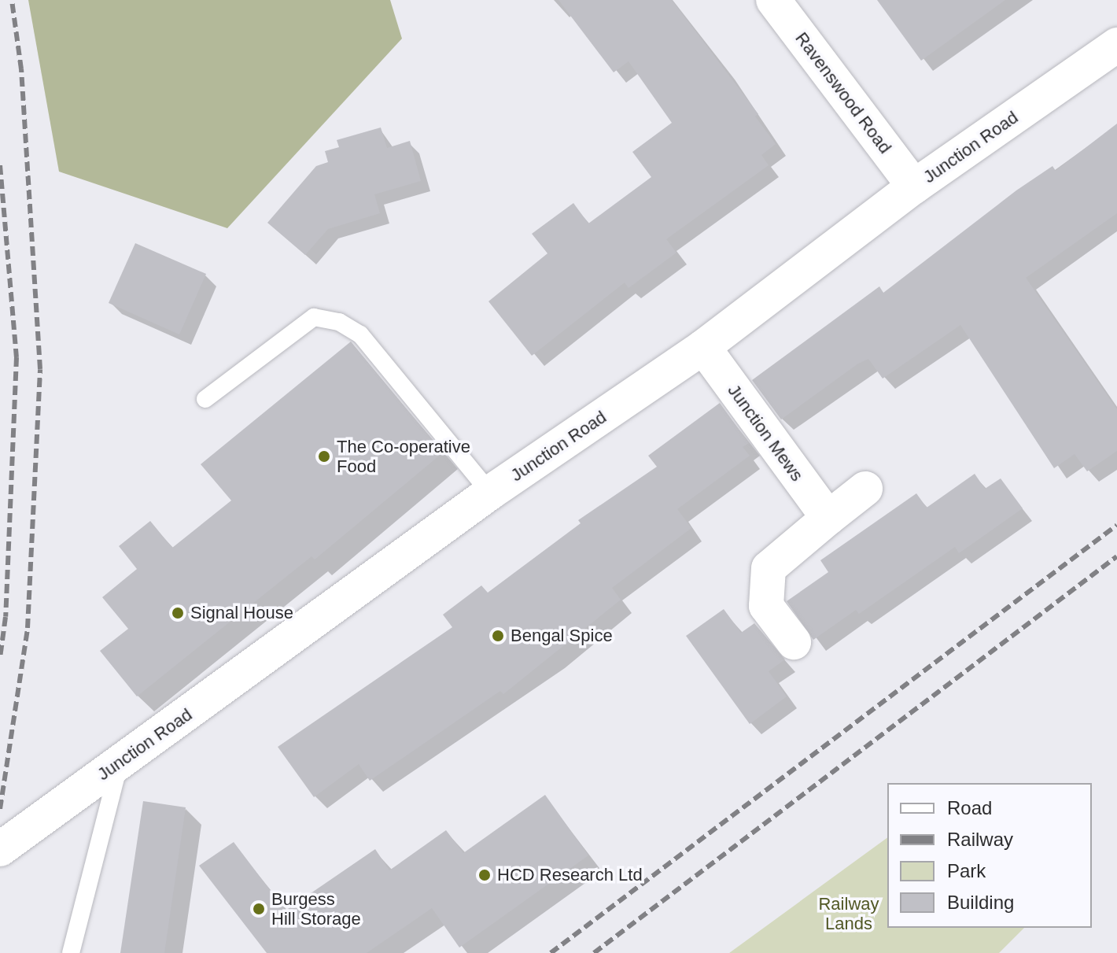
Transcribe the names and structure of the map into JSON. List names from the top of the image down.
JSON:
{
  "streets": {
    "street": ["Ravenswood Road", "Junction Road", "Junction Mews"]
  },
  "crossings": [
    ["Ravenswood Road", "Junction Road"],
    ["Junction Road", "Junction Mews"]
  ],
  "parks": ["Railway Lands"],
  "places": [
    "The Co-operative Food",
    "Signal House",
    "Bengal Spice",
    "HCD Research Ltd",
    "Burgess Hill Storage"
  ],
  "legend": [
    "Road",
    "Railway",
    "Park",
    "Building"
  ]
}
